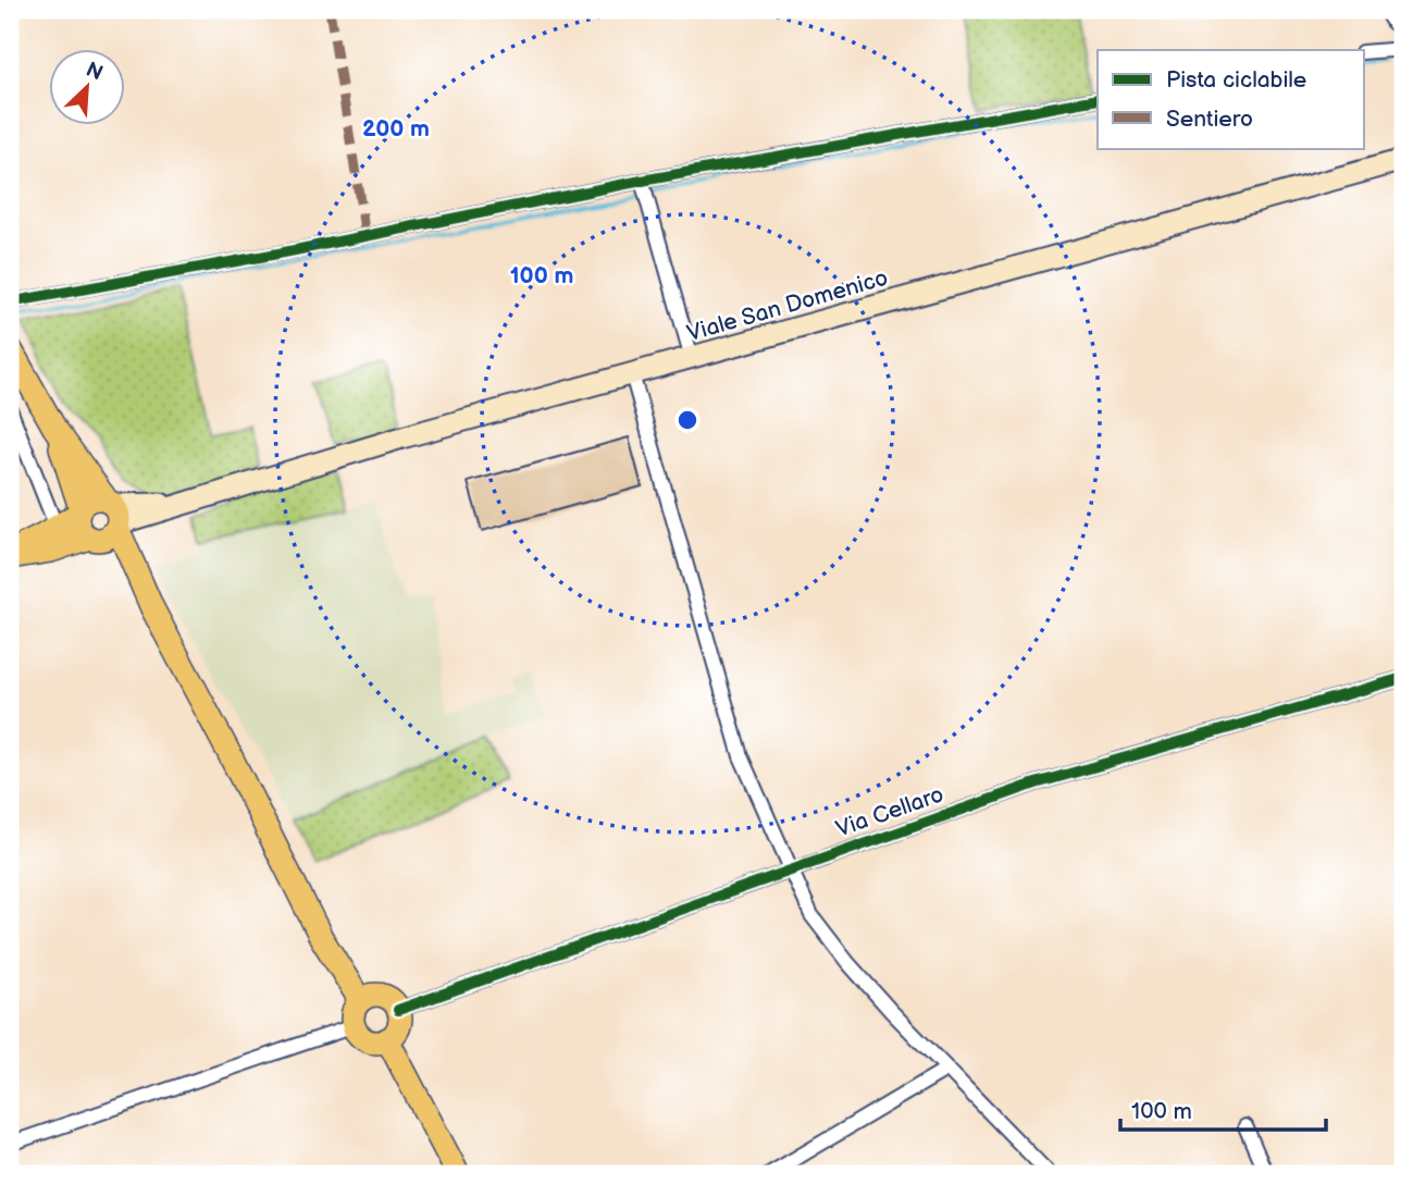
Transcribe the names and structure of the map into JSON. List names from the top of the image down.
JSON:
{
  "streets": {
    "main road": ["Viale San Domenico"],
    "street": ["Via Cellaro"]
  },
  "legend": ["Pista ciclabile", "Sentiero"],
  "scale_bar": "100 m",
  "north": "top right",
  "rings": ["200 m", "100 m"]
}
